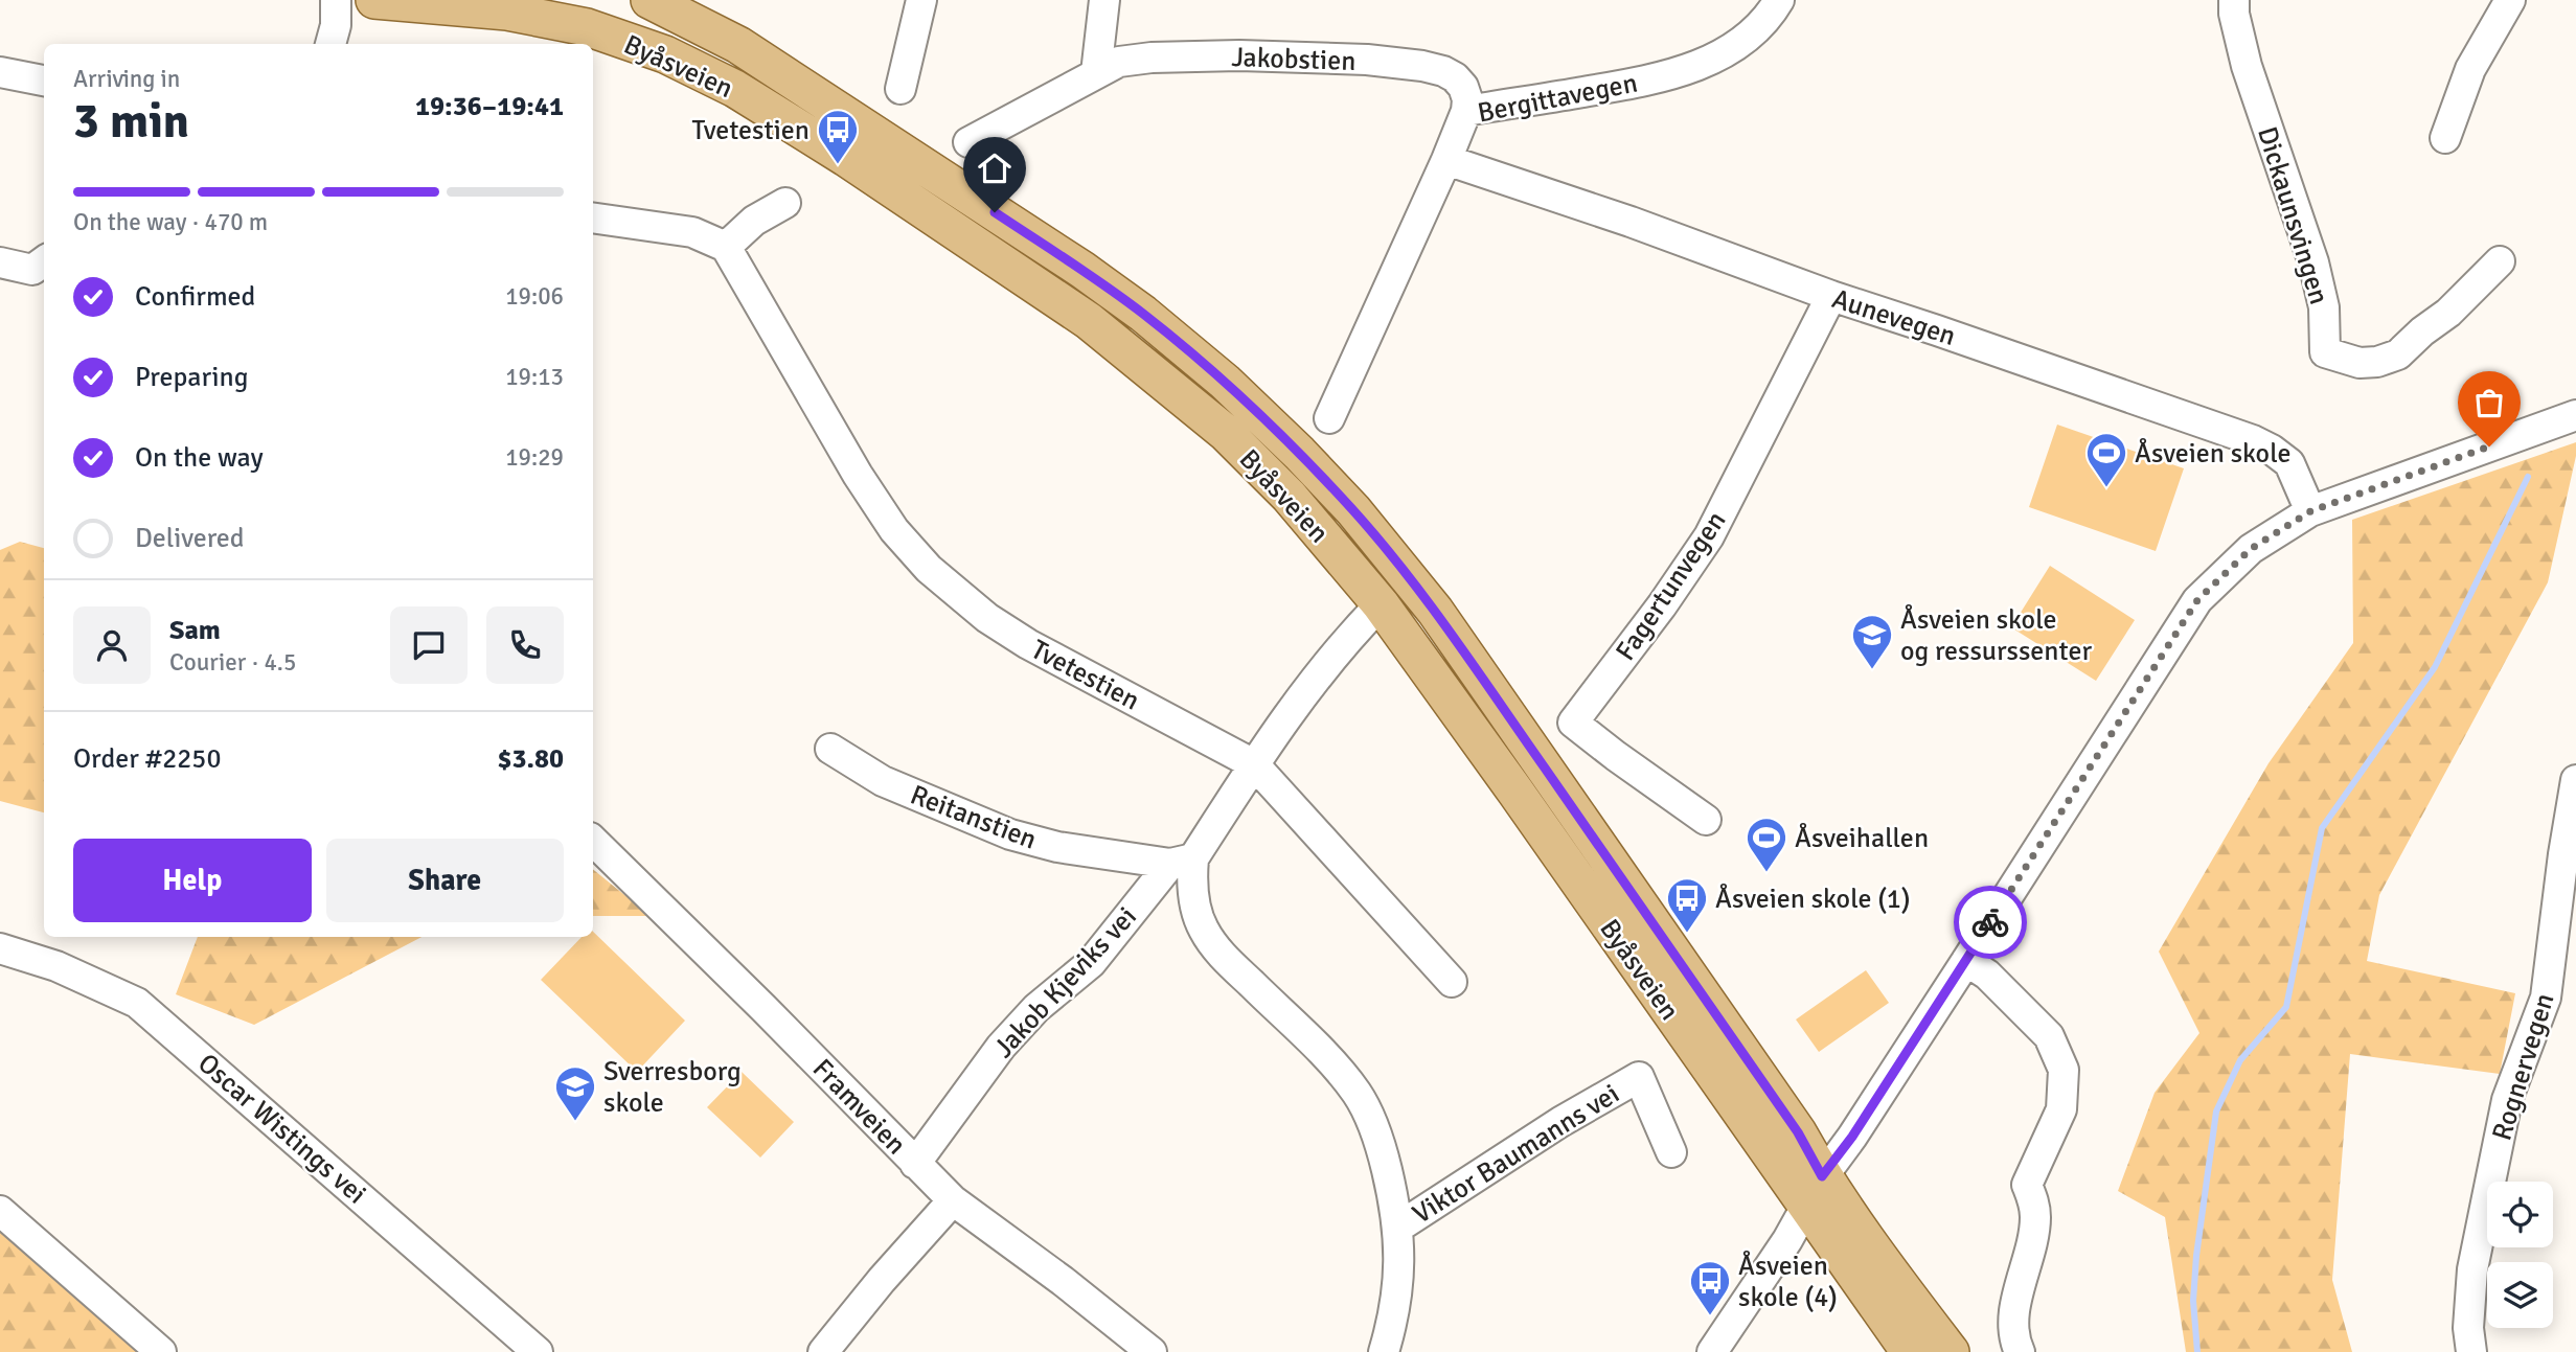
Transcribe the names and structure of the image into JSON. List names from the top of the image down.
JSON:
{
  "streets": {
    "main road": ["Byåsveien"],
    "street": [
      "Jakobstien",
      "Bergittavegen",
      "Dickaunsvingen",
      "Aunevegen",
      "Fagertunvegen",
      "Tvetestien",
      "Reitanstien",
      "Jakob Kjeviks vei",
      "Rognervegen",
      "Framveien",
      "Oscar Wistings vei",
      "Viktor Baumanns vei"
    ]
  },
  "crossings": [
    ["Jakobstien", "Bergittavegen"],
    ["Byåsveien", "Jakob Kjeviks vei"],
    ["Bergittavegen", "Aunevegen"],
    ["Aunevegen", "Fagertunvegen"],
    ["Tvetestien", "Jakob Kjeviks vei"],
    ["Reitanstien", "Jakob Kjeviks vei"],
    ["Reitanstien", "Viktor Baumanns vei"],
    ["Jakob Kjeviks vei", "Framveien"],
    ["Jakob Kjeviks vei", "Viktor Baumanns vei"]
  ],
  "places": {
    "bus stop": ["Tvetestien", "Åsveien skole (1)", "Åsveien skole (4)"],
    "sports": ["Åsveien skole", "Åsveihallen"],
    "school or university": ["Åsveien skole og ressurssenter", "Sverresborg skole"]
  },
  "page": {
    "heading": ["3 min", "Arriving in", "19:36–19:41"],
    "panel": [
      "Sam",
      "Courier · 4.5",
      "Order #2250",
      "$3.80"
    ],
    "bar": "On the way · 470 m",
    "list": [
      ["Confirmed", "19:06"],
      ["Preparing", "19:13"],
      ["On the way", "19:29"],
      "Delivered"
    ],
    "buttons": ["Help", "Share"]
  }
}
